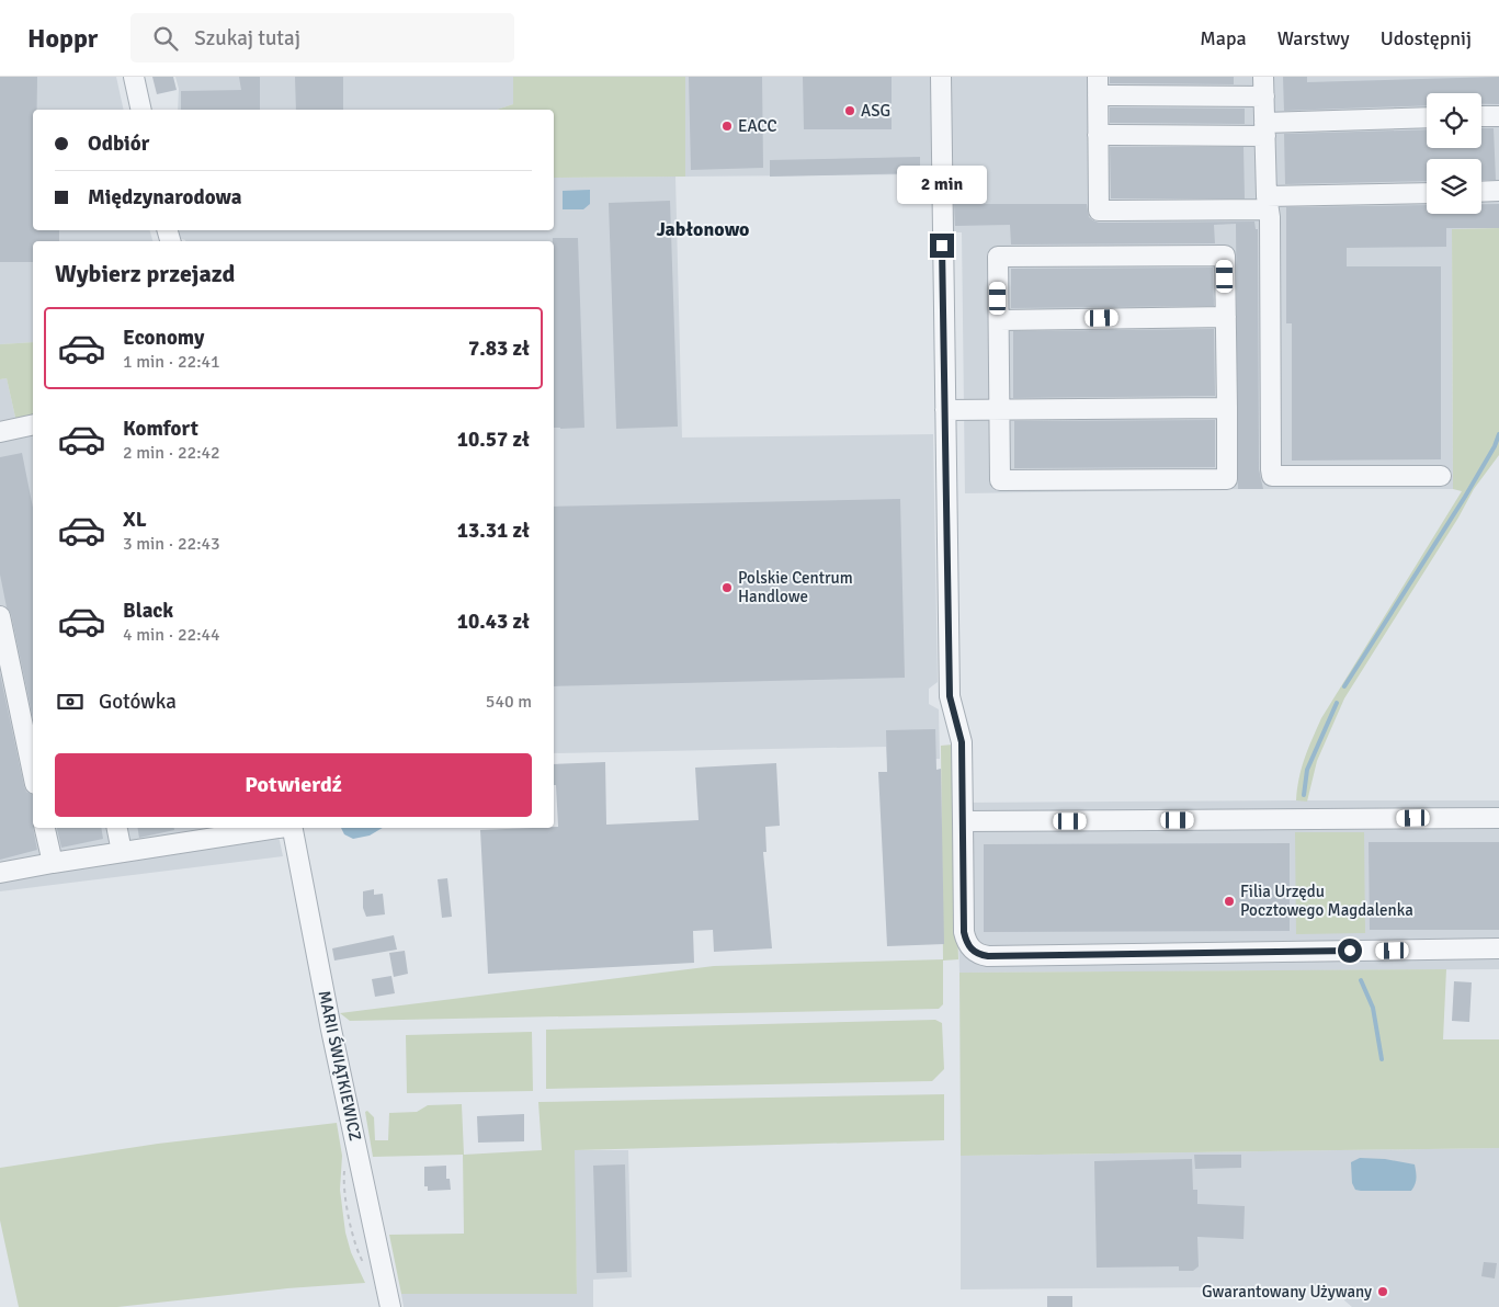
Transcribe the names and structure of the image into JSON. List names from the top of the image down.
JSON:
{
  "streets": {
    "street": ["MARII ŚWIĄTKIEWICZ"]
  },
  "districts": ["Jabłonowo"],
  "places": [
    "ASG",
    "EACC",
    "Polskie Centrum Handlowe",
    "Filia Urzędu Pocztowego Magdalenka",
    "Gwarantowany Używany"
  ],
  "page": {
    "header": "Hoppr",
    "search": "Szukaj tutaj",
    "nav": ["Mapa", "Warstwy", "Udostępnij"],
    "banner": ["Odbiór", "Międzynarodowa"],
    "bubble": "2 min",
    "heading": "Wybierz przejazd",
    "list": [
      {
        "name": "Economy",
        "note": "1 min · 22:41",
        "value": "7.83 zł"
      },
      {
        "name": "Komfort",
        "note": "2 min · 22:42",
        "value": "10.57 zł"
      },
      {
        "name": "XL",
        "note": "3 min · 22:43",
        "value": "13.31 zł"
      },
      {
        "name": "Black",
        "note": "4 min · 22:44",
        "value": "10.43 zł"
      }
    ],
    "pay": ["Gotówka", "540 m"],
    "buttons": "Potwierdź"
  }
}
